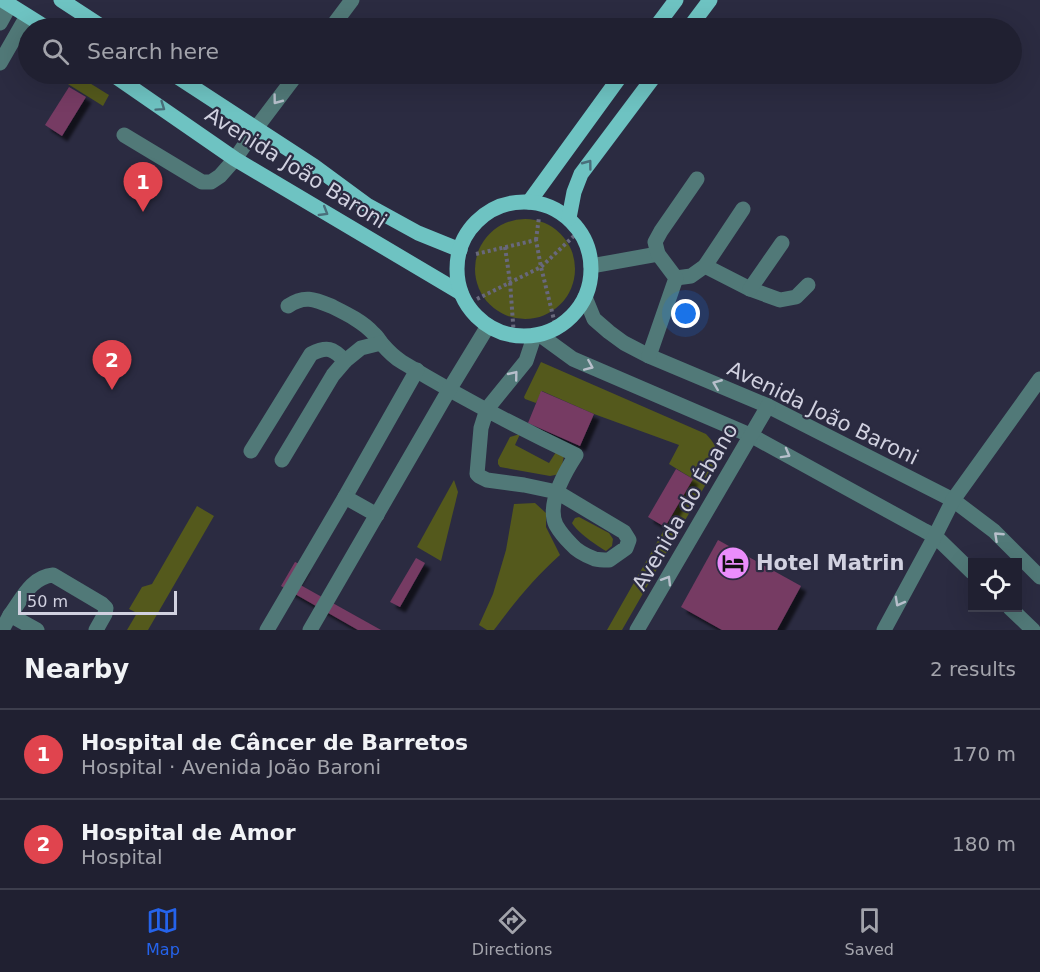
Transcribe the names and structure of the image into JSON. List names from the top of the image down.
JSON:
{
  "streets": {
    "main road": ["Avenida João Baroni"],
    "street": ["Avenida do Ébano"]
  },
  "crossings": [
    ["Avenida João Baroni", "Avenida do Ébano"]
  ],
  "one_way": ["Avenida do Ébano"],
  "places": {
    "hotel": ["Hotel Matrin"]
  },
  "scale_bar": "50 m",
  "page": {
    "search": "Search here",
    "pins": ["1", "2"],
    "scale": "50 m",
    "heading": ["Nearby", "2 results"],
    "list": [
      {
        "mark": "1",
        "name": "Hospital de Câncer de Barretos",
        "note": "Hospital · Avenida João Baroni",
        "value": "170 m"
      },
      {
        "mark": "2",
        "name": "Hospital de Amor",
        "note": "Hospital",
        "value": "180 m"
      }
    ],
    "nav": ["Map", "Directions", "Saved"]
  }
}
